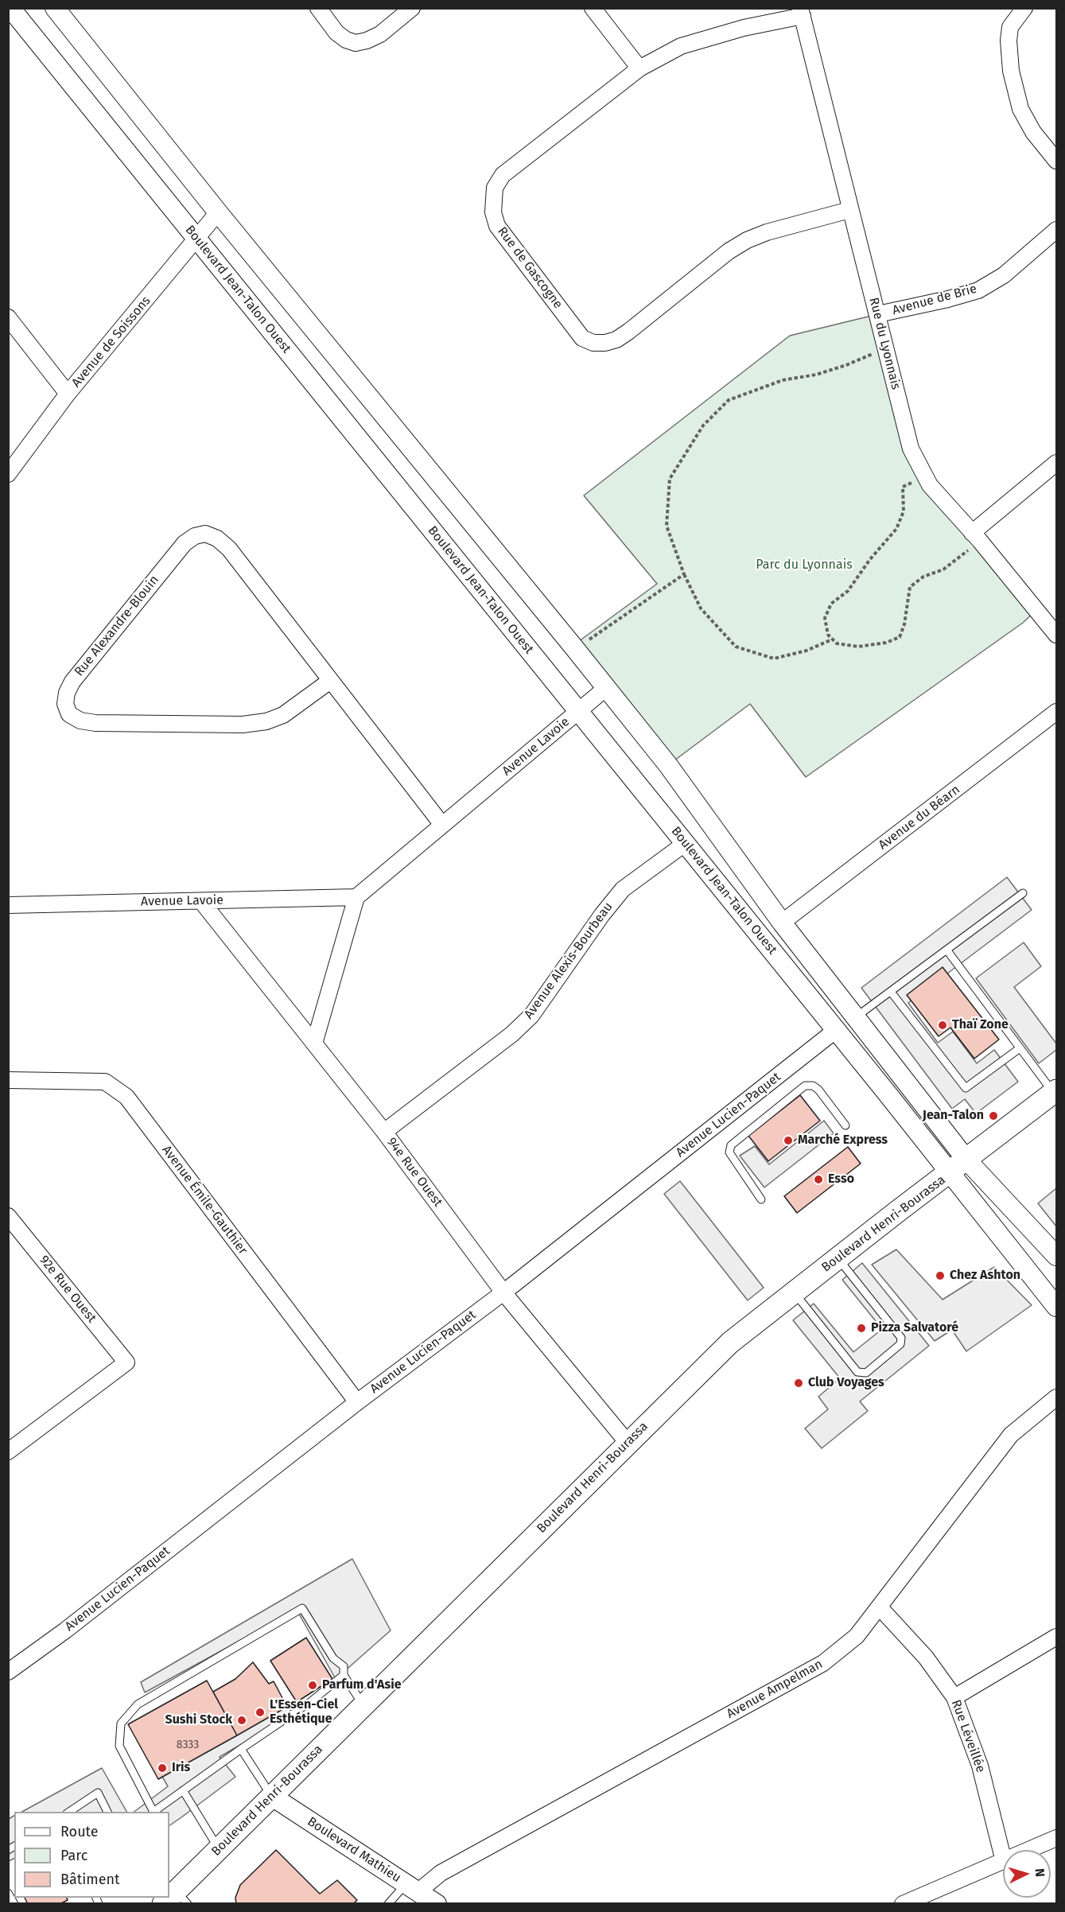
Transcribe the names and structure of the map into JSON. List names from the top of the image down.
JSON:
{
  "streets": {
    "main road": ["Boulevard Henri-Bourassa"],
    "street": [
      "Rue de Gascogne",
      "Boulevard Jean-Talon Ouest",
      "Avenue de Brie",
      "Avenue de Soissons",
      "Rue du Lyonnais",
      "Rue Alexandre-Blouin",
      "Avenue Lavoie",
      "Avenue du Béarn",
      "Avenue Alexis-Bourbeau",
      "Avenue Lucien-Paquet",
      "94e Rue Ouest",
      "Avenue Émile-Gauthier",
      "92e Rue Ouest",
      "Avenue Ampelman",
      "Rue Léveillée",
      "Boulevard Mathieu"
    ]
  },
  "crossings": [
    ["Rue de Gascogne", "Rue du Lyonnais"],
    ["Boulevard Jean-Talon Ouest", "Avenue de Soissons"],
    ["Boulevard Jean-Talon Ouest", "Avenue Lavoie"],
    ["Boulevard Jean-Talon Ouest", "Avenue du Béarn"],
    ["Boulevard Jean-Talon Ouest", "Avenue Alexis-Bourbeau"],
    ["Boulevard Jean-Talon Ouest", "Avenue Lucien-Paquet"],
    ["Boulevard Jean-Talon Ouest", "Boulevard Henri-Bourassa"],
    ["Avenue de Brie", "Rue du Lyonnais"],
    ["Rue Alexandre-Blouin", "Avenue Lavoie"],
    ["Avenue Lavoie", "94e Rue Ouest"],
    ["Avenue Alexis-Bourbeau", "94e Rue Ouest"],
    ["Avenue Lucien-Paquet", "94e Rue Ouest"],
    ["Avenue Lucien-Paquet", "Avenue Émile-Gauthier"],
    ["94e Rue Ouest", "Boulevard Henri-Bourassa"],
    ["Boulevard Henri-Bourassa", "Boulevard Mathieu"],
    ["Avenue Ampelman", "Rue Léveillée"],
    ["Avenue Ampelman", "Boulevard Mathieu"]
  ],
  "parks": ["Parc du Lyonnais"],
  "places": [
    "Thaï Zone",
    "Jean-Talon",
    "Marché Express",
    "Esso",
    "Chez Ashton",
    "Pizza Salvatoré",
    "Club Voyages",
    "Parfum d'Asie",
    "L'Essen-Ciel Esthétique",
    "Sushi Stock",
    "Iris"
  ],
  "house_numbers": ["8333"],
  "legend": ["Route", "Parc", "Bâtiment"],
  "north": "right"
}
